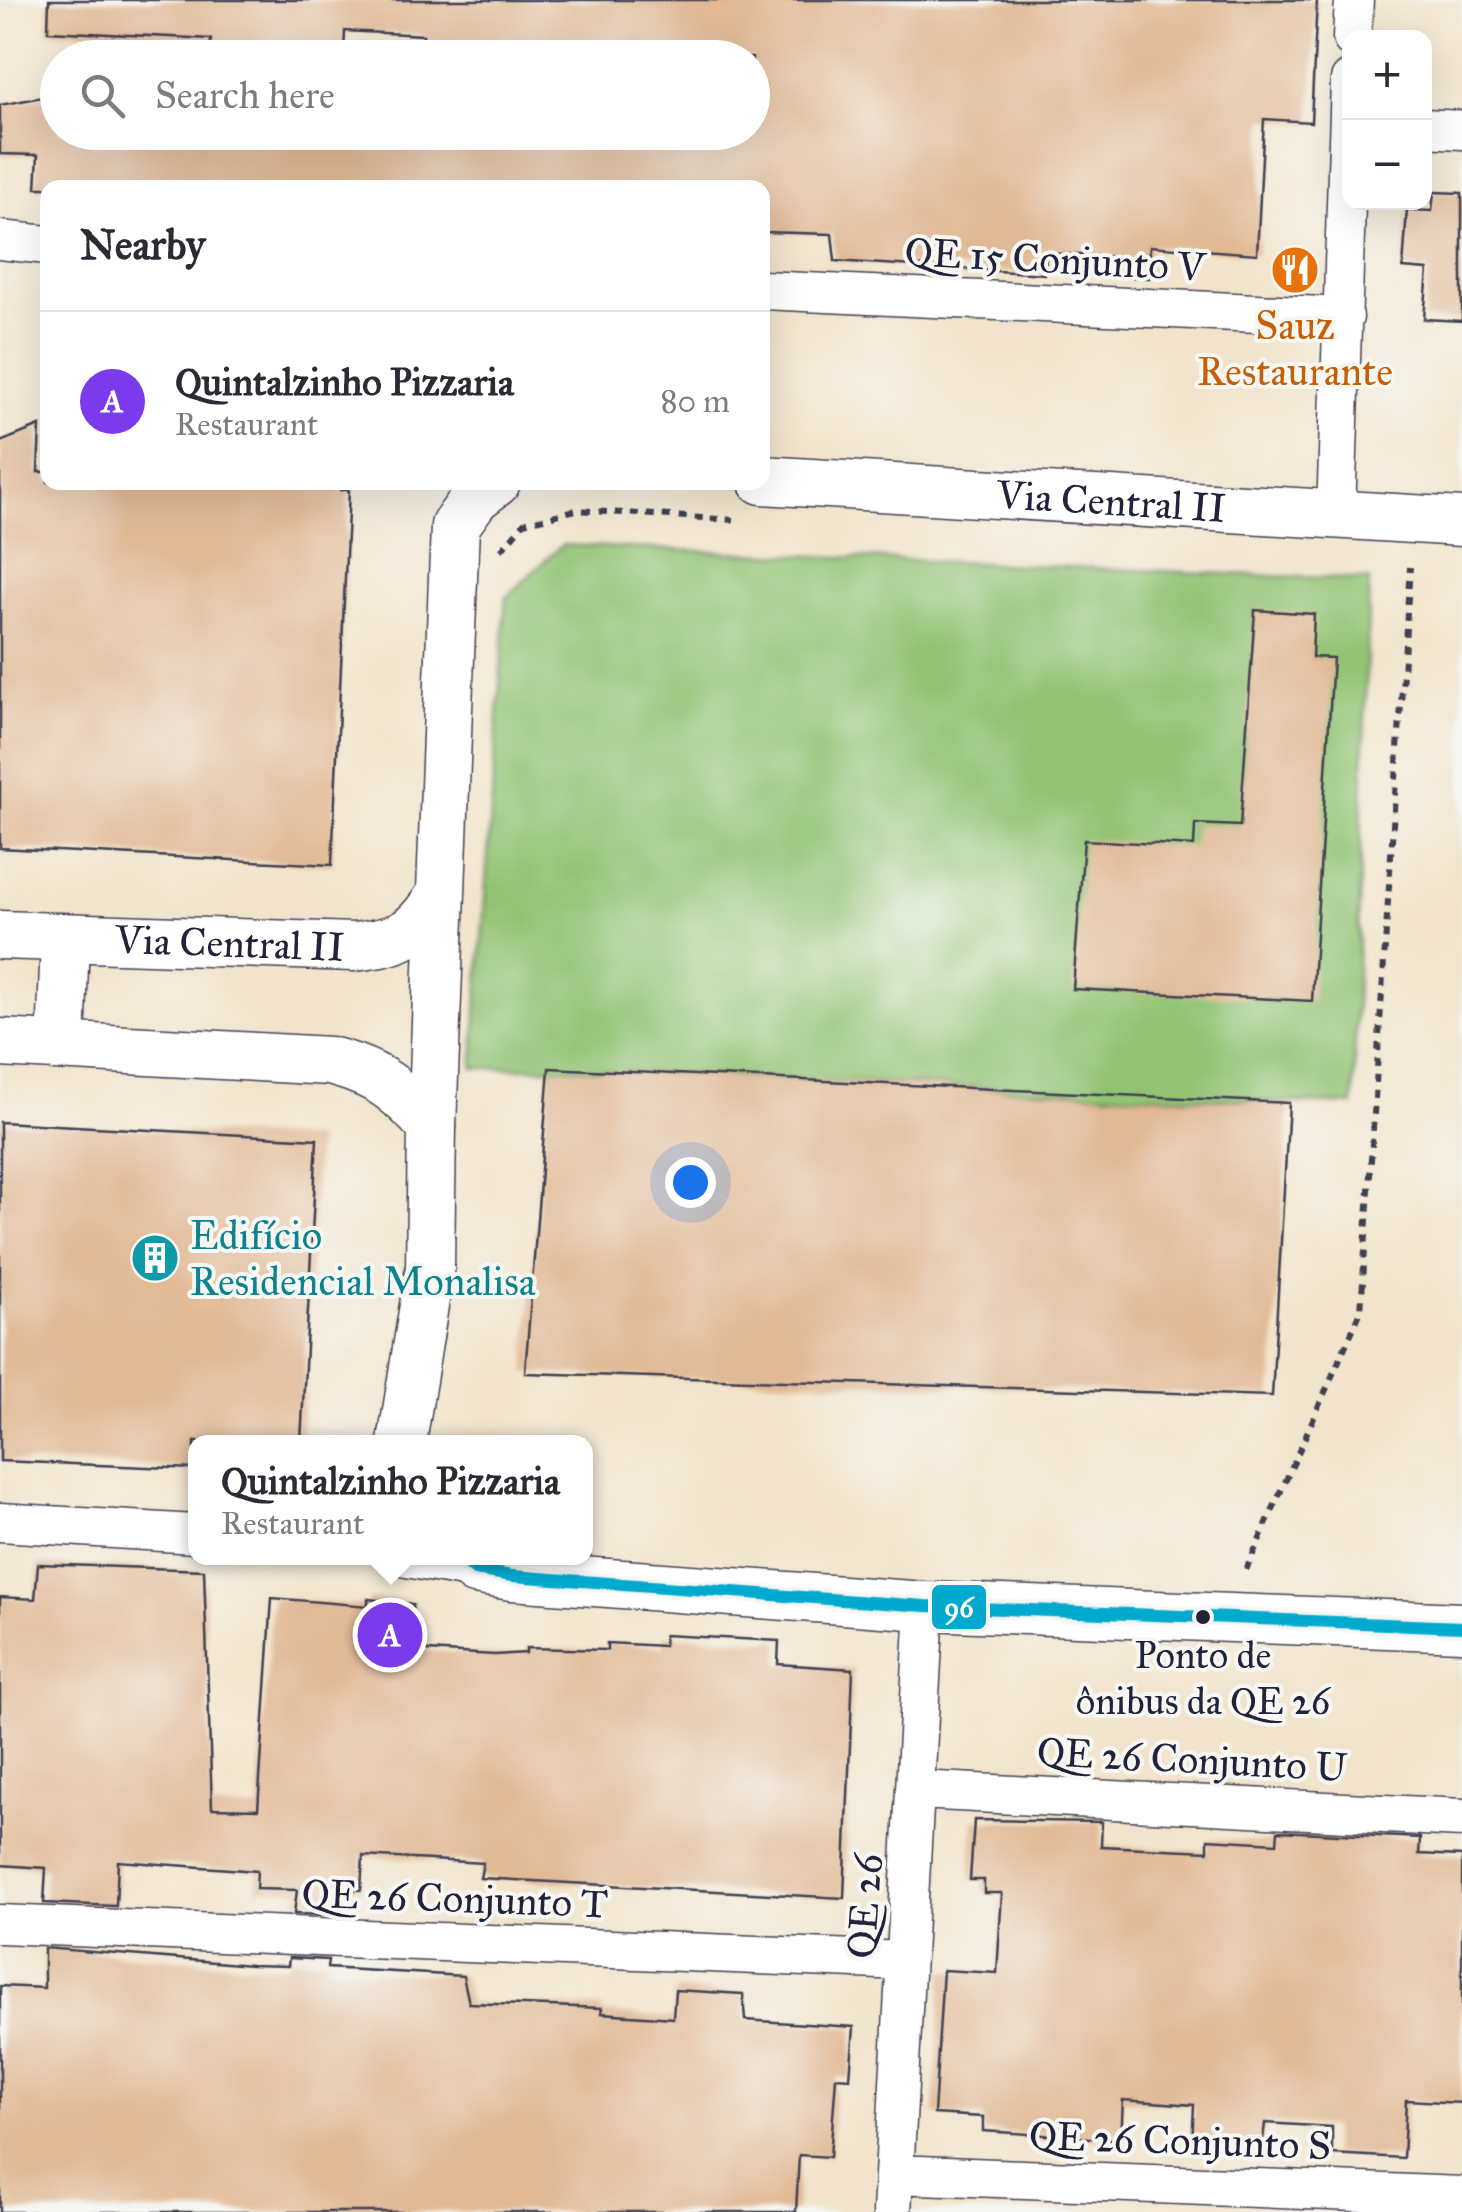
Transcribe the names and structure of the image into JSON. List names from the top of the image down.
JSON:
{
  "streets": {
    "street": [
      "QE 15 Conjunto V",
      "Via Central II",
      "QE 26 Conjunto U",
      "QE 26 Conjunto T",
      "QE 26",
      "QE 26 Conjunto S"
    ]
  },
  "crossings": [
    ["QE 26 Conjunto U", "QE 26"],
    ["QE 26 Conjunto T", "QE 26"],
    ["QE 26", "QE 26 Conjunto S"]
  ],
  "places": {
    "restaurant": ["Sauz Restaurante"],
    "building": ["Edifício Residencial Monalisa"],
    "other": ["Ponto de ônibus da QE 26"]
  },
  "lines": ["transit line 96"],
  "page": {
    "map_buttons": ["+", "−"],
    "search": "Search here",
    "heading": "Nearby",
    "list": [
      {
        "mark": "A",
        "name": "Quintalzinho Pizzaria",
        "note": "Restaurant",
        "value": "80 m"
      }
    ],
    "popup": ["Quintalzinho Pizzaria", "Restaurant"],
    "pins": "A"
  }
}
